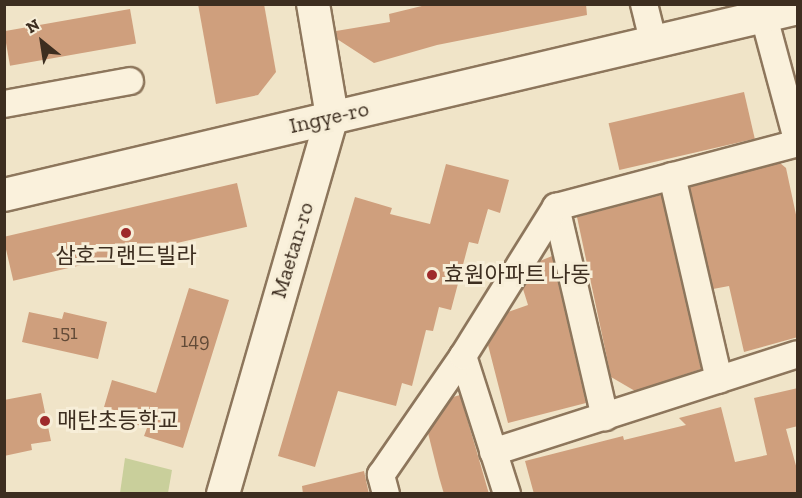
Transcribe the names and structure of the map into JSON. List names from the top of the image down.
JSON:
{
  "streets": {
    "street": ["Ingye-ro", "Maetan-ro"]
  },
  "crossings": [
    ["Ingye-ro", "Maetan-ro"]
  ],
  "places": ["삼호그랜드빌라", "효원아파트 나동", "매탄초등학교"],
  "house_numbers": ["151", "149"],
  "north": "top left"
}
